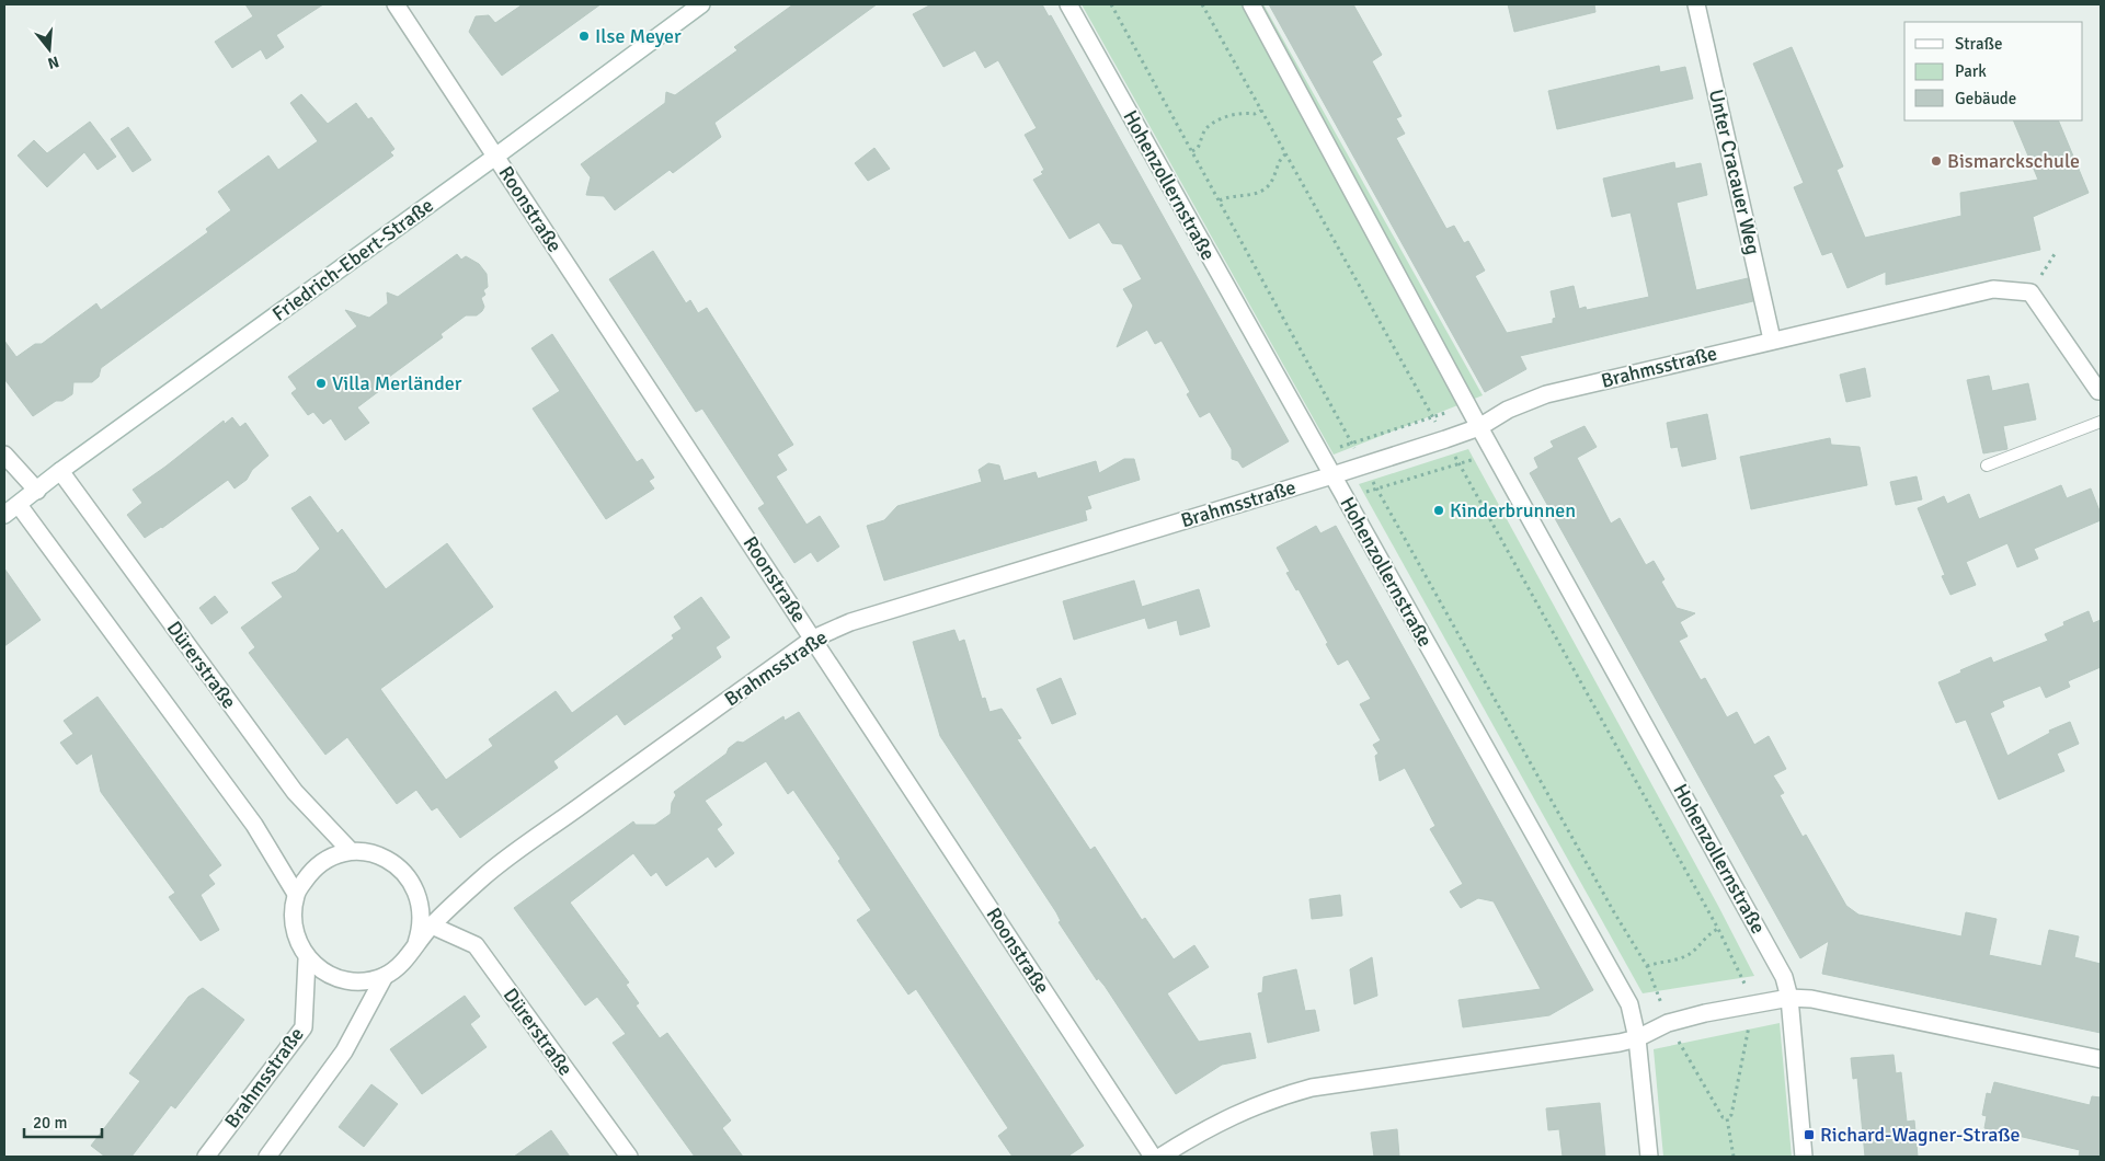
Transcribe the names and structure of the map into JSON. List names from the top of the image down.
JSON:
{
  "streets": {
    "street": [
      "Unter Cracauer Weg",
      "Hohenzollernstraße",
      "Roonstraße",
      "Friedrich-Ebert-Straße",
      "Brahmsstraße",
      "Dürerstraße"
    ]
  },
  "crossings": [
    ["Unter Cracauer Weg", "Brahmsstraße"],
    ["Hohenzollernstraße", "Brahmsstraße"],
    ["Roonstraße", "Friedrich-Ebert-Straße"],
    ["Roonstraße", "Brahmsstraße"],
    ["Friedrich-Ebert-Straße", "Dürerstraße"],
    ["Brahmsstraße", "Dürerstraße"]
  ],
  "places": {
    "other": [
      "Ilse Meyer",
      "Bismarckschule",
      "Villa Merländer",
      "Kinderbrunnen"
    ],
    "transit": ["Richard-Wagner-Straße"]
  },
  "legend": ["Straße", "Park", "Gebäude"],
  "scale_bar": "20 m",
  "north": "bottom"
}
